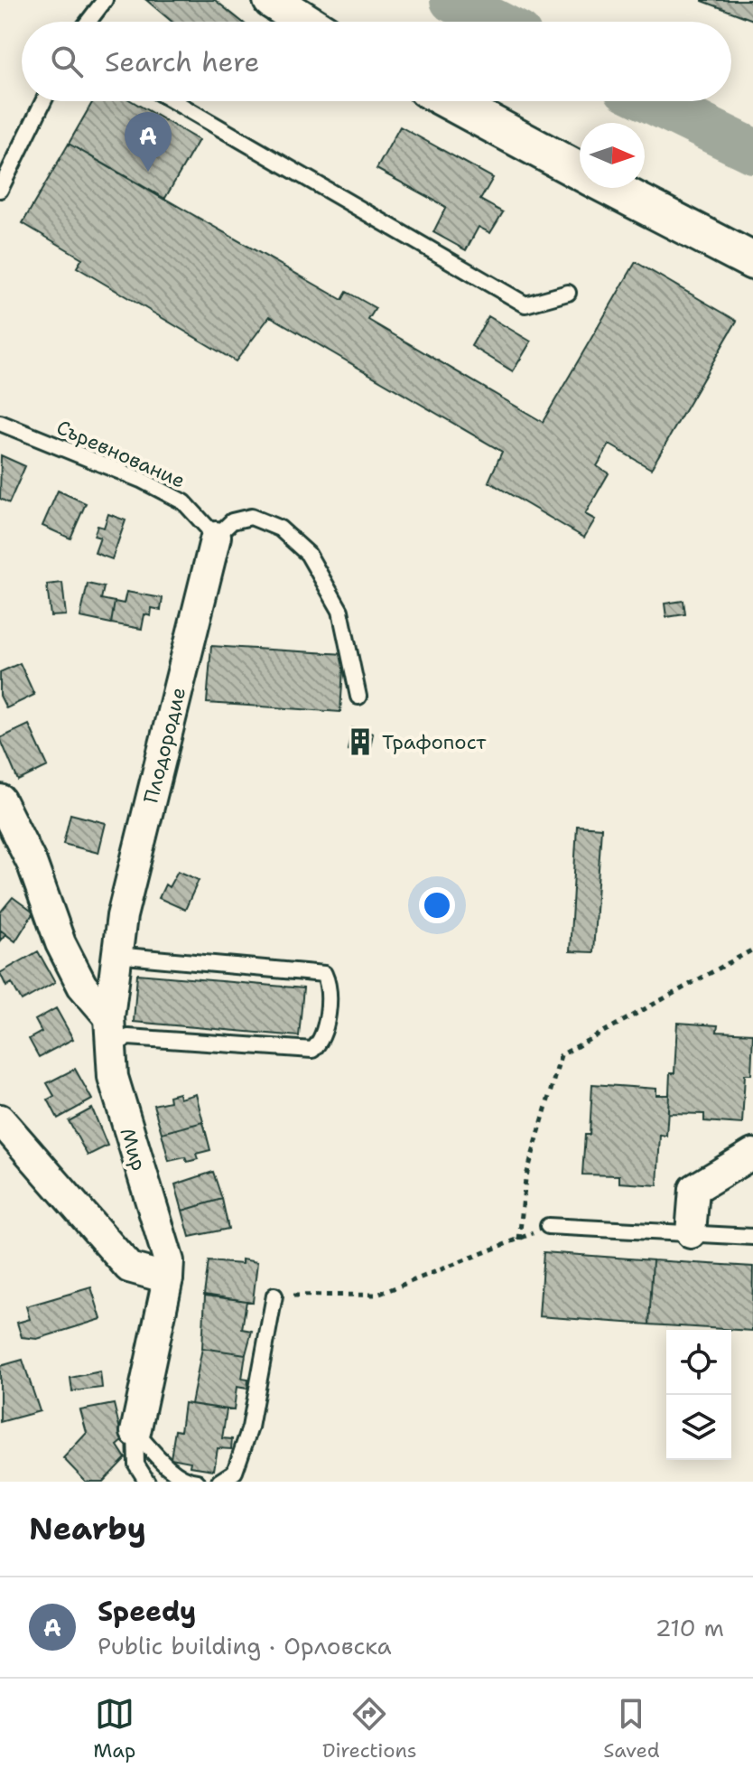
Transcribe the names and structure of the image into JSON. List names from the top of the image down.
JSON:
{
  "streets": {
    "street": ["Плодородие", "Мир"],
    "lane": ["Съревнование"]
  },
  "crossings": [
    ["Съревнование", "Плодородие"],
    ["Плодородие", "Мир"]
  ],
  "places": {
    "building": ["Трафопост"]
  },
  "north": "right",
  "page": {
    "search": "Search here",
    "pins": "A",
    "heading": "Nearby",
    "list": [
      {
        "mark": "A",
        "name": "Speedy",
        "note": "Public building · Орловска",
        "value": "210 m"
      }
    ],
    "nav": ["Map", "Directions", "Saved"]
  }
}
